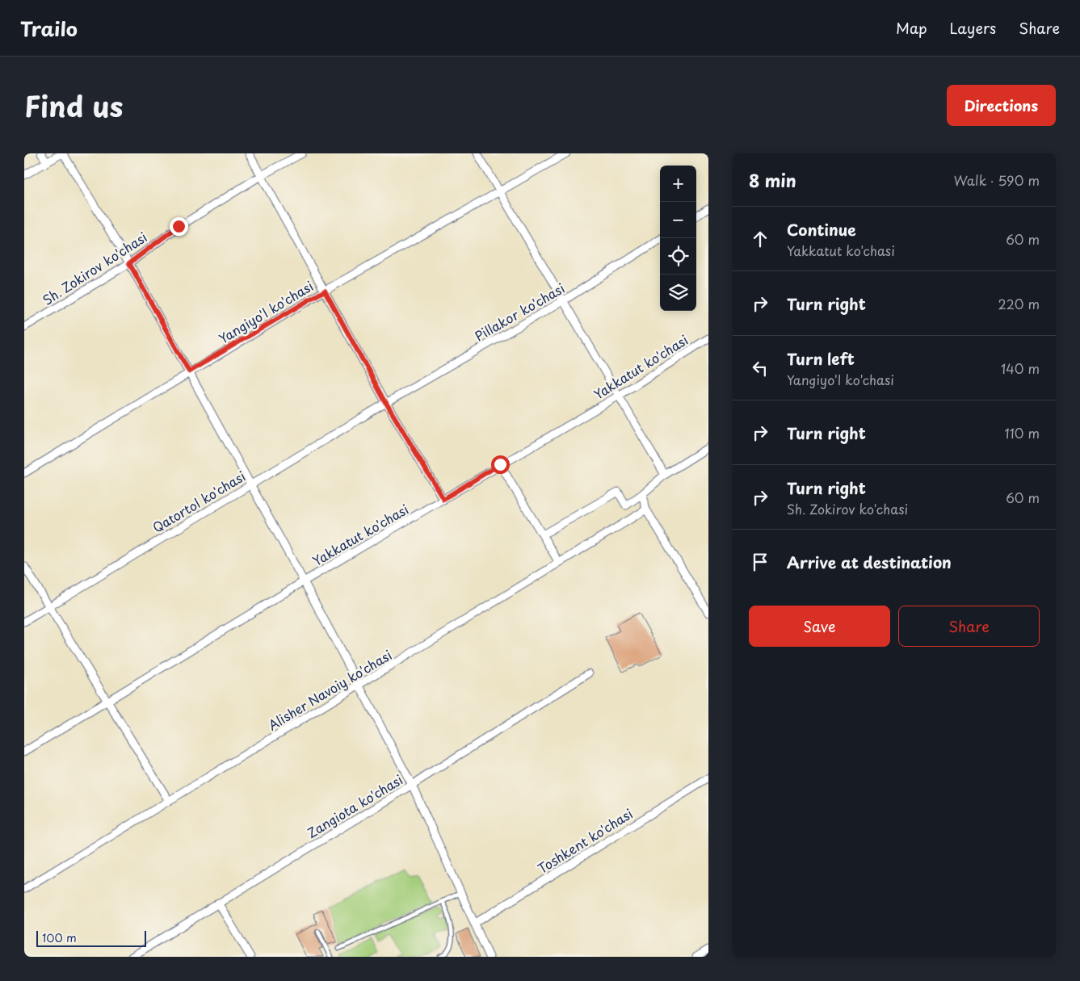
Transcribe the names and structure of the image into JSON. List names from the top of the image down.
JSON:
{
  "streets": {
    "street": [
      "Sh. Zokirov ko'chasi",
      "Yangiyo'l ko'chasi",
      "Pillakor ko'chasi",
      "Yakkatut ko'chasi",
      "Qatortol ko'chasi",
      "Alisher Navoiy ko'chasi",
      "Zangiota ko'chasi",
      "Toshkent ko'chasi"
    ]
  },
  "crossings": [
    ["Pillakor ko'chasi", "Qatortol ko'chasi"]
  ],
  "scale_bar": "100 m",
  "page": {
    "header": "Trailo",
    "nav": ["Map", "Layers", "Share"],
    "title": "Find us",
    "buttons": [
      "Directions",
      ["Save", "Share"]
    ],
    "heading": ["8 min", "Walk · 590 m"],
    "map_buttons": ["+", "−"],
    "list": [
      ["Continue", "Yakkatut ko'chasi", "60 m"],
      ["Turn right", "220 m"],
      ["Turn left", "Yangiyo'l ko'chasi", "140 m"],
      ["Turn right", "110 m"],
      ["Turn right", "Sh. Zokirov ko'chasi", "60 m"],
      "Arrive at destination"
    ],
    "scale": "100 m"
  }
}
